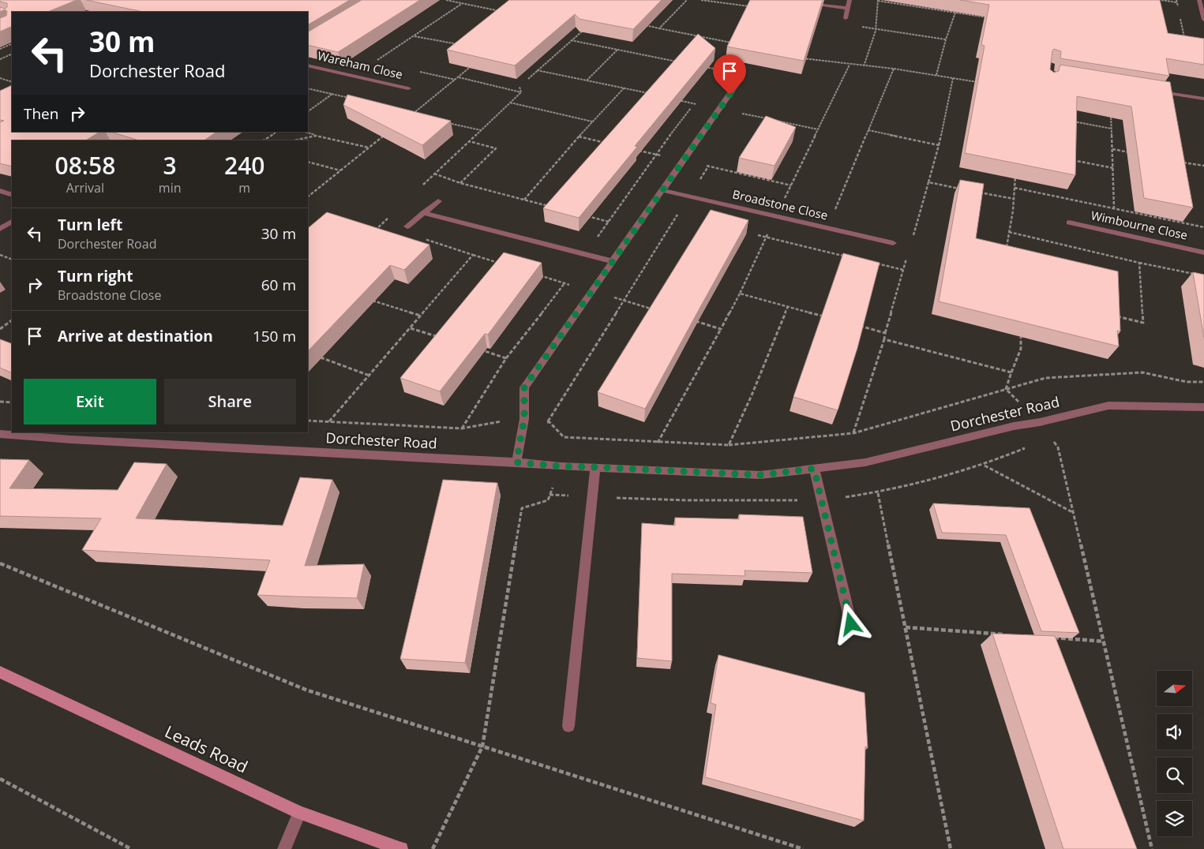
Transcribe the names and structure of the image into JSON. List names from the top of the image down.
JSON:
{
  "streets": {
    "main road": ["Leads Road"],
    "street": [
      "Wareham Close",
      "Broadstone Close",
      "Wimbourne Close",
      "Dorchester Road"
    ]
  },
  "north": "right",
  "page": {
    "turn": ["30 m", "Dorchester Road"],
    "then": "Then",
    "eta": [
      "08:58",
      "Arrival",
      "3",
      "min",
      "240",
      "m"
    ],
    "list": [
      {
        "name": "Turn left",
        "note": "Dorchester Road",
        "value": "30 m"
      },
      {
        "name": "Turn right",
        "note": "Broadstone Close",
        "value": "60 m"
      },
      {
        "name": "Arrive at destination",
        "value": "150 m"
      }
    ],
    "buttons": ["Exit", "Share"]
  }
}
